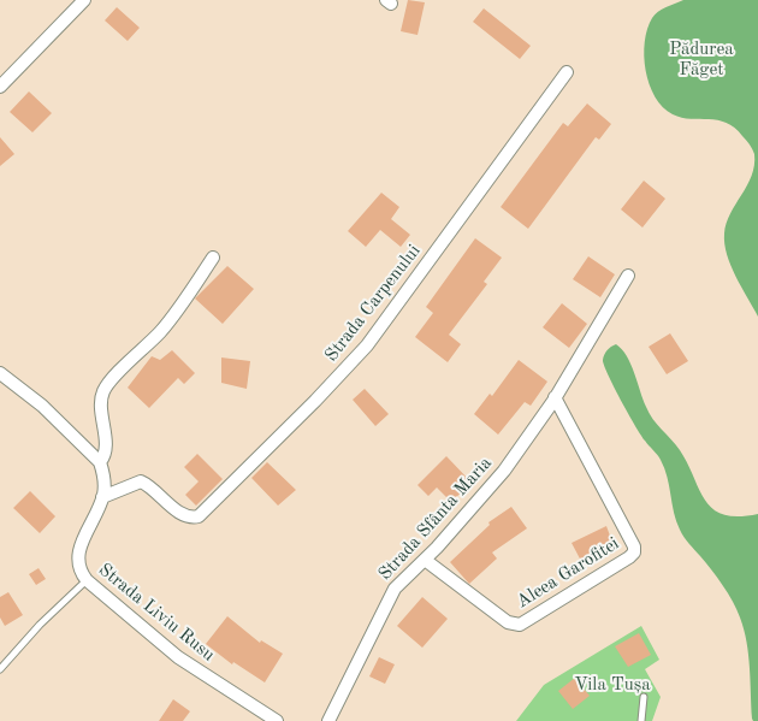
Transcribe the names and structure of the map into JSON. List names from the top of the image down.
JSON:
{
  "streets": {
    "street": [
      "Strada Carpenului",
      "Strada Sfânta Maria",
      "Aleea Garofitei",
      "Strada Liviu Rusu"
    ]
  },
  "crossings": [
    ["Strada Carpenului", "Strada Liviu Rusu"],
    ["Strada Sfânta Maria", "Aleea Garofitei"]
  ],
  "parks": ["Pădurea Făget", "Vila Tușa"]
}
